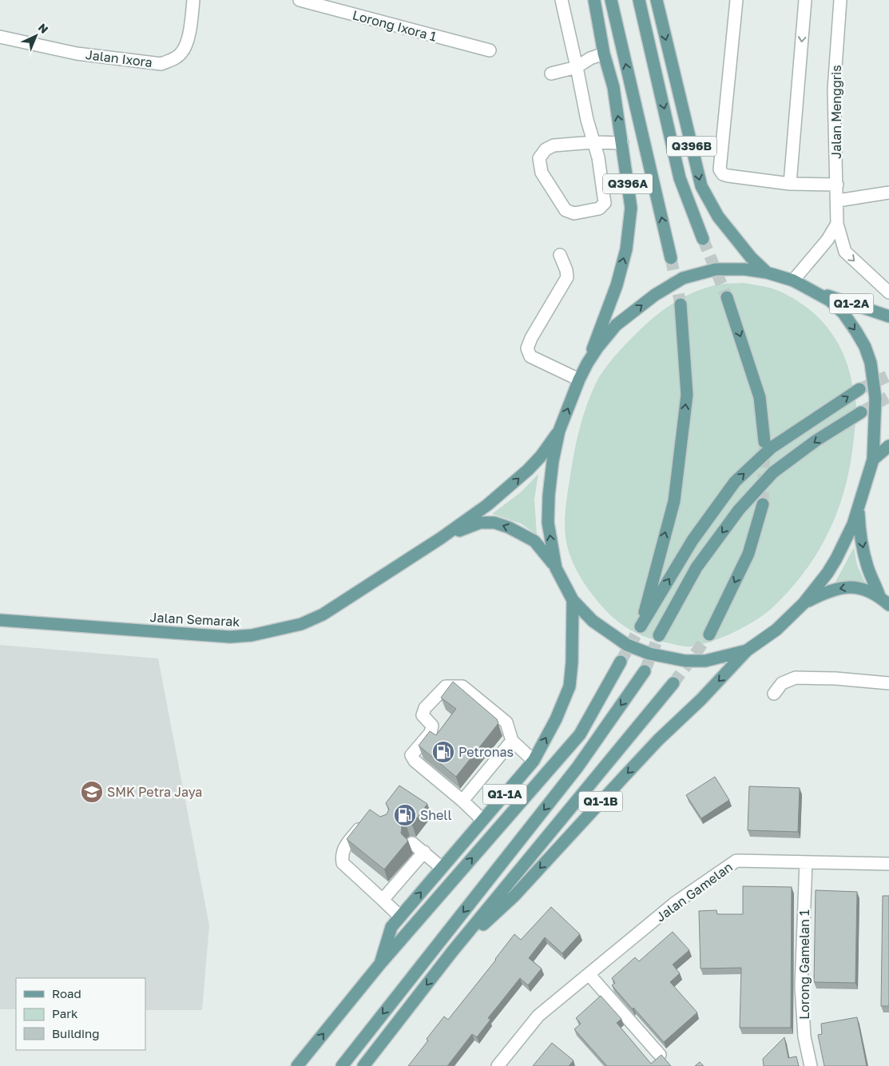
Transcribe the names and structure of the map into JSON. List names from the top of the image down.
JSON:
{
  "streets": {
    "main road": [
      "Q396B",
      "Q396A",
      "Q1-2A",
      "Jalan Semarak",
      "Q1-1A",
      "Q1-1B"
    ],
    "street": [
      "Lorong Ixora 1",
      "Jalan Ixora",
      "Jalan Menggris",
      "Jalan Gamelan",
      "Lorong Gamelan 1"
    ]
  },
  "crossings": [
    ["Jalan Gamelan", "Lorong Gamelan 1"]
  ],
  "places": {
    "fuel station": ["Petronas", "Shell"],
    "school or university": ["SMK Petra Jaya"]
  },
  "legend": ["Road", "Park", "Building"],
  "north": "top right"
}
